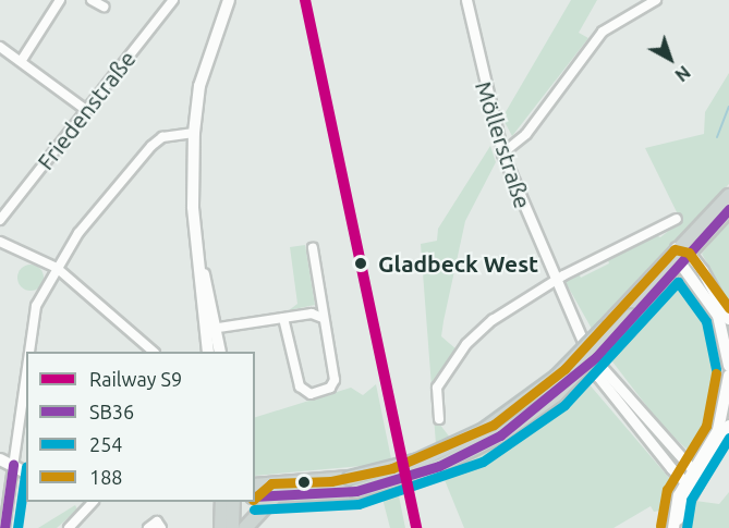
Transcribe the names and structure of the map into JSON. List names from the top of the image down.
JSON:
{
  "streets": {
    "street": ["Friedenstraße", "Möllerstraße"]
  },
  "places": ["Gladbeck West"],
  "lines": [
    "rail line S9",
    "transit line SB36",
    "transit line 188",
    "transit line 254"
  ],
  "legend": [
    "Railway S9",
    "SB36",
    "254",
    "188"
  ],
  "north": "bottom right"
}
